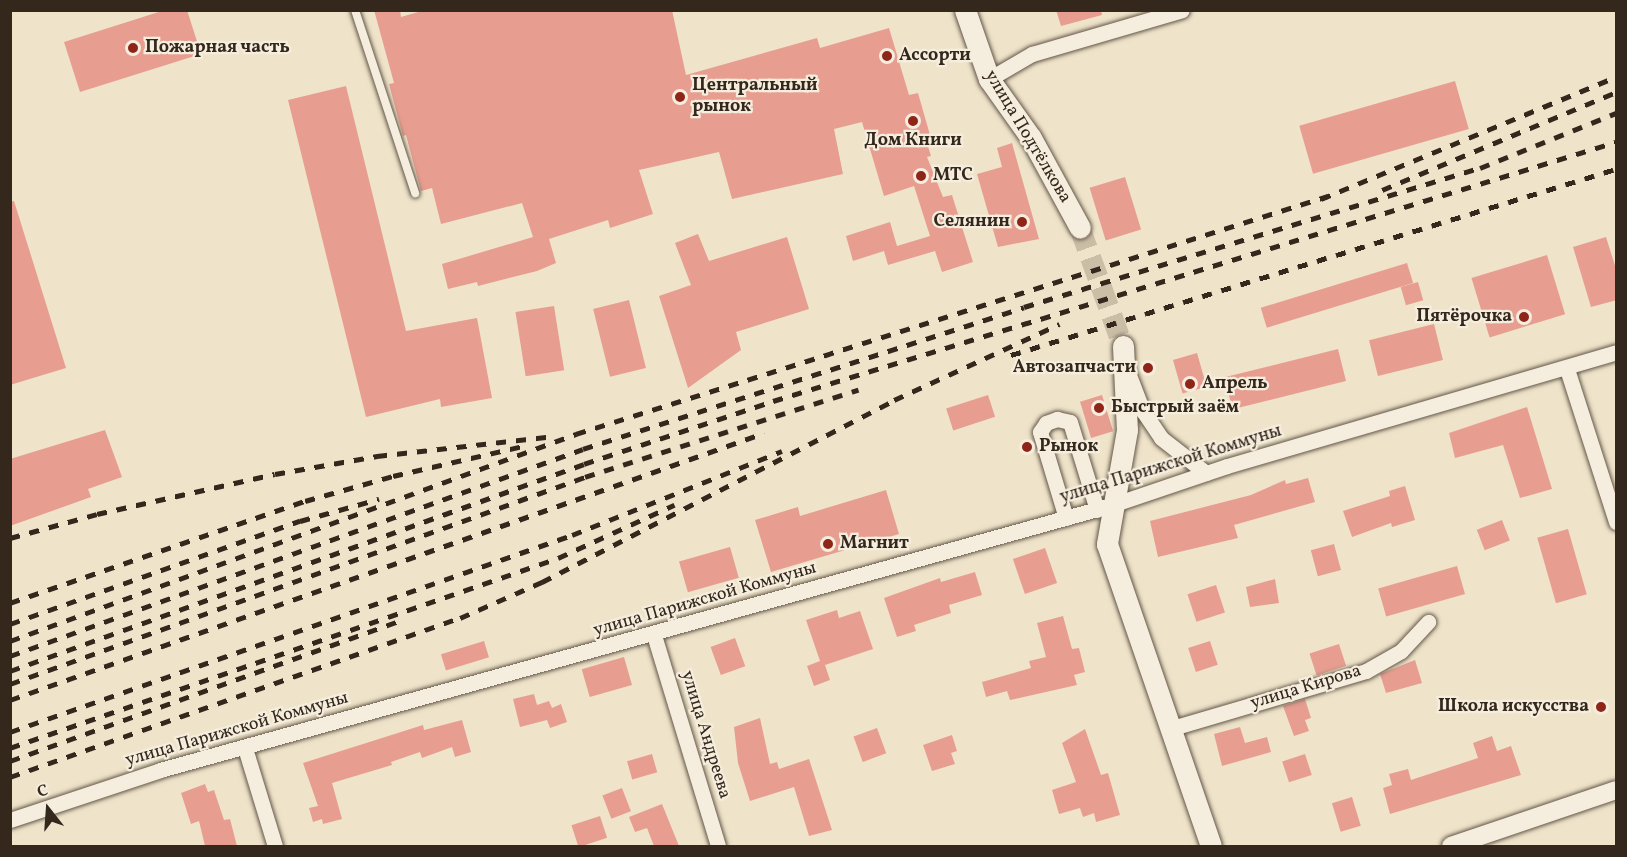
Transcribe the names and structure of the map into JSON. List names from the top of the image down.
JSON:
{
  "streets": {
    "main road": ["улица Подтёлкова"],
    "street": ["улица Парижской Коммуны", "улица Кирова", "улица Андреева"]
  },
  "crossings": [
    ["улица Парижской Коммуны", "улица Андреева"]
  ],
  "places": [
    "Пожарная часть",
    "Ассорти",
    "Центральный рынок",
    "Дом Книги",
    "МТС",
    "Селянин",
    "Пятёрочка",
    "Автозапчасти",
    "Апрель",
    "Быстрый заём",
    "Рынок",
    "Магнит",
    "Школа искусства"
  ],
  "north": "top"
}
